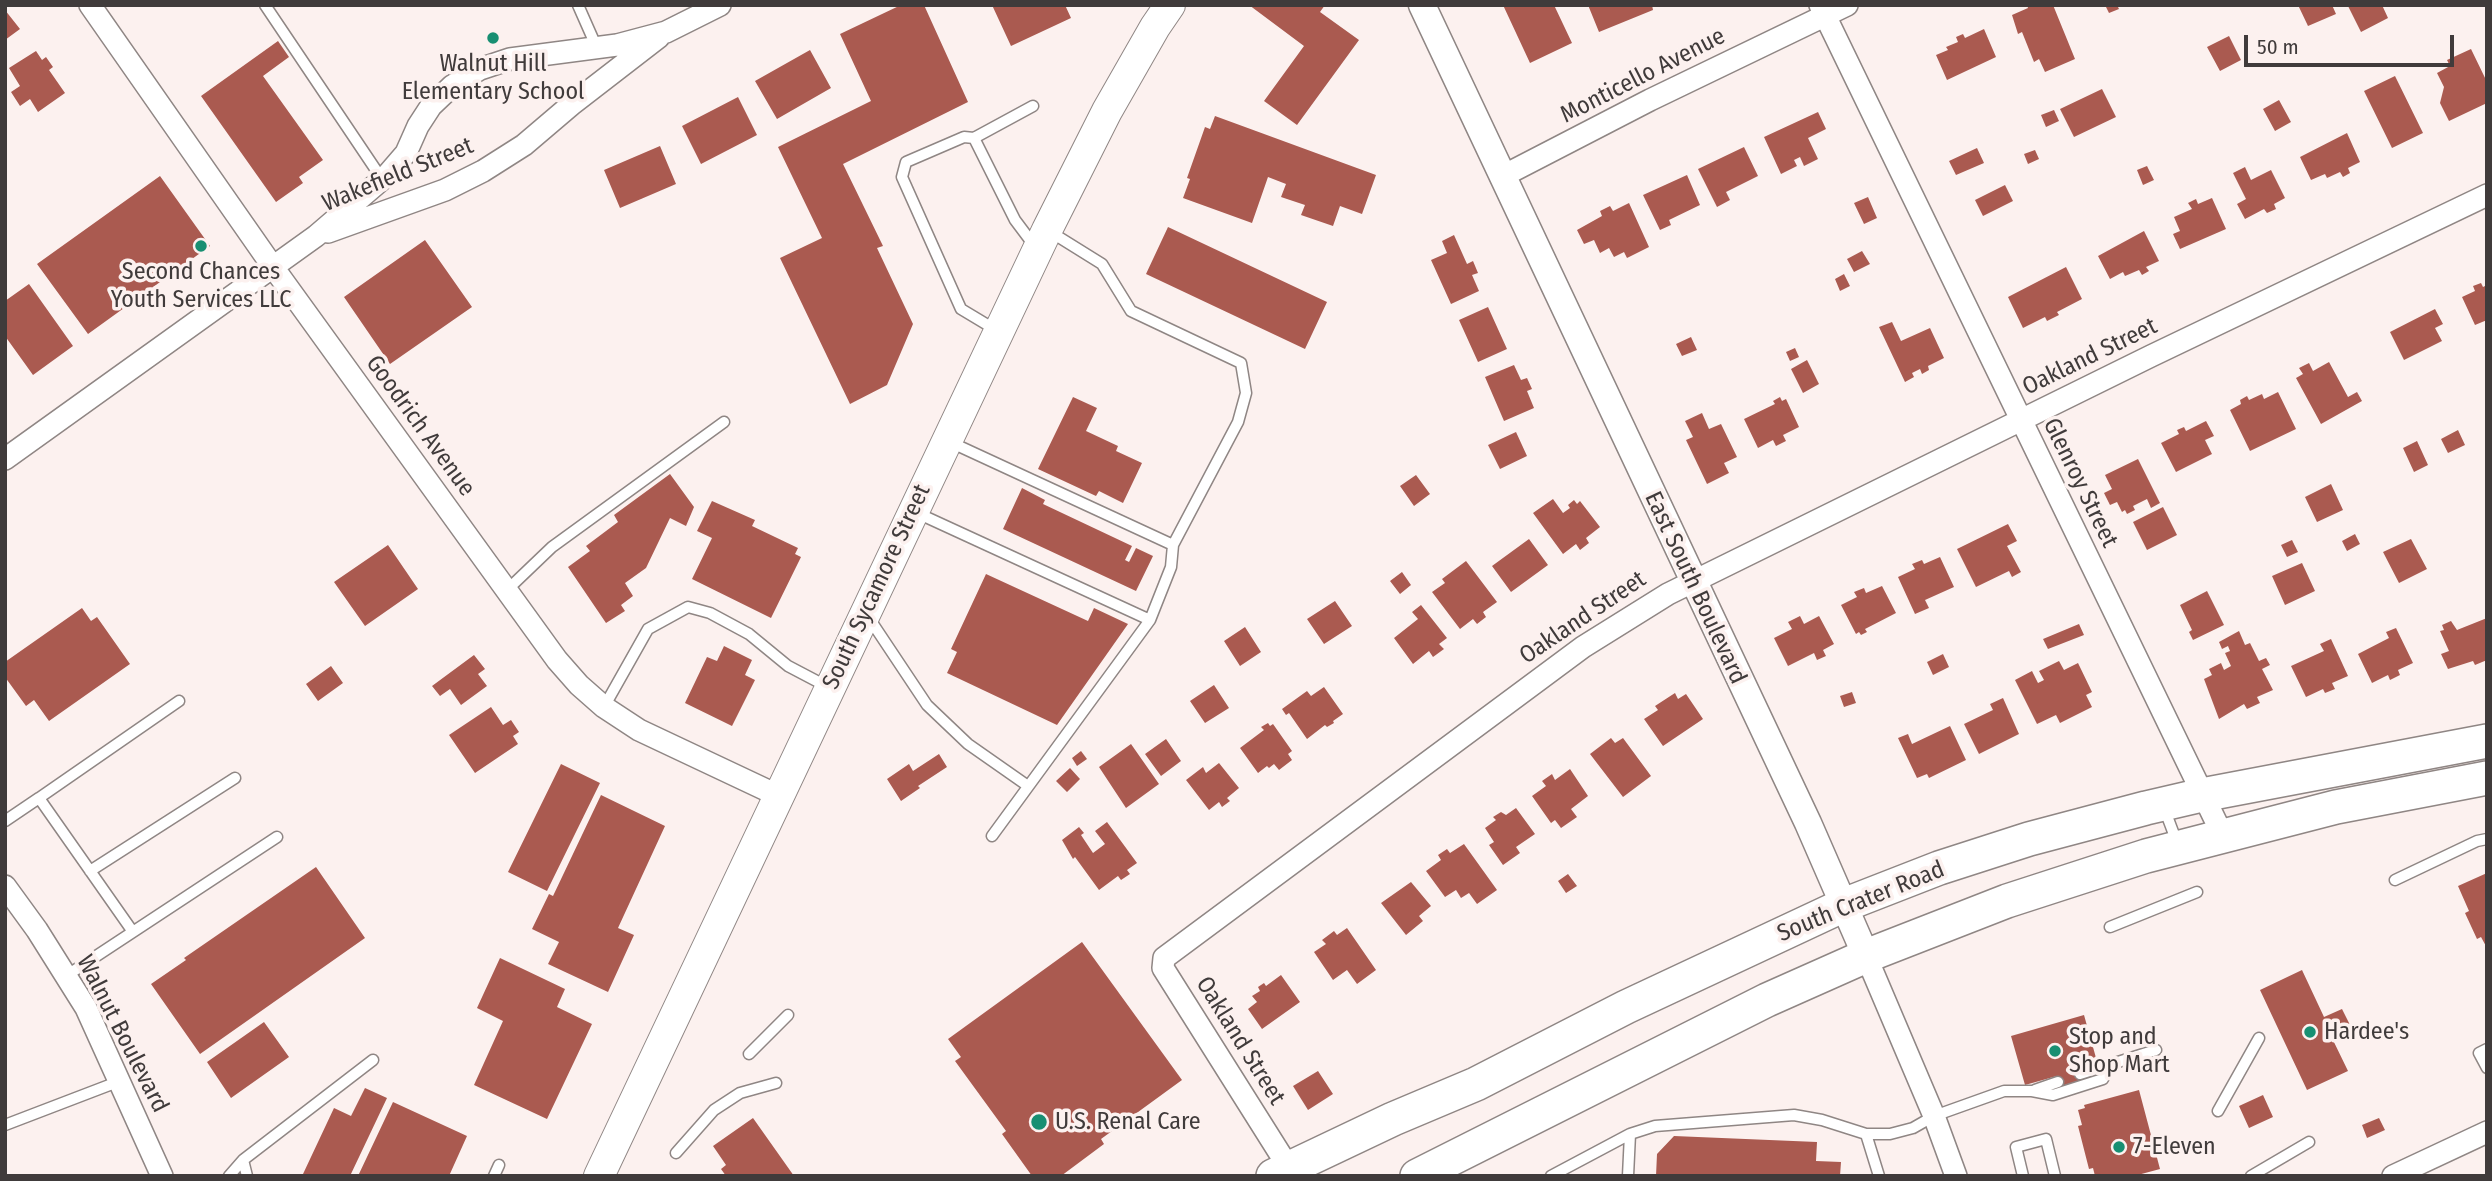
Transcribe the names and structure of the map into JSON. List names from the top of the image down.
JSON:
{
  "streets": {
    "main road": ["South Sycamore Street", "South Crater Road"],
    "street": [
      "Monticello Avenue",
      "Wakefield Street",
      "Oakland Street",
      "Goodrich Avenue",
      "Glenroy Street",
      "East South Boulevard",
      "Walnut Boulevard"
    ]
  },
  "crossings": [
    ["Monticello Avenue", "Glenroy Street"],
    ["Monticello Avenue", "East South Boulevard"],
    ["Wakefield Street", "Goodrich Avenue"],
    ["Oakland Street", "Glenroy Street"],
    ["Oakland Street", "East South Boulevard"],
    ["Oakland Street", "South Crater Road"],
    ["Goodrich Avenue", "South Sycamore Street"],
    ["Glenroy Street", "South Crater Road"],
    ["East South Boulevard", "South Crater Road"]
  ],
  "places": [
    "Walnut Hill Elementary School",
    "Second Chances Youth Services LLC",
    "Hardee's",
    "Stop and Shop Mart",
    "U.S. Renal Care",
    "7-Eleven"
  ],
  "scale_bar": "50 m"
}
